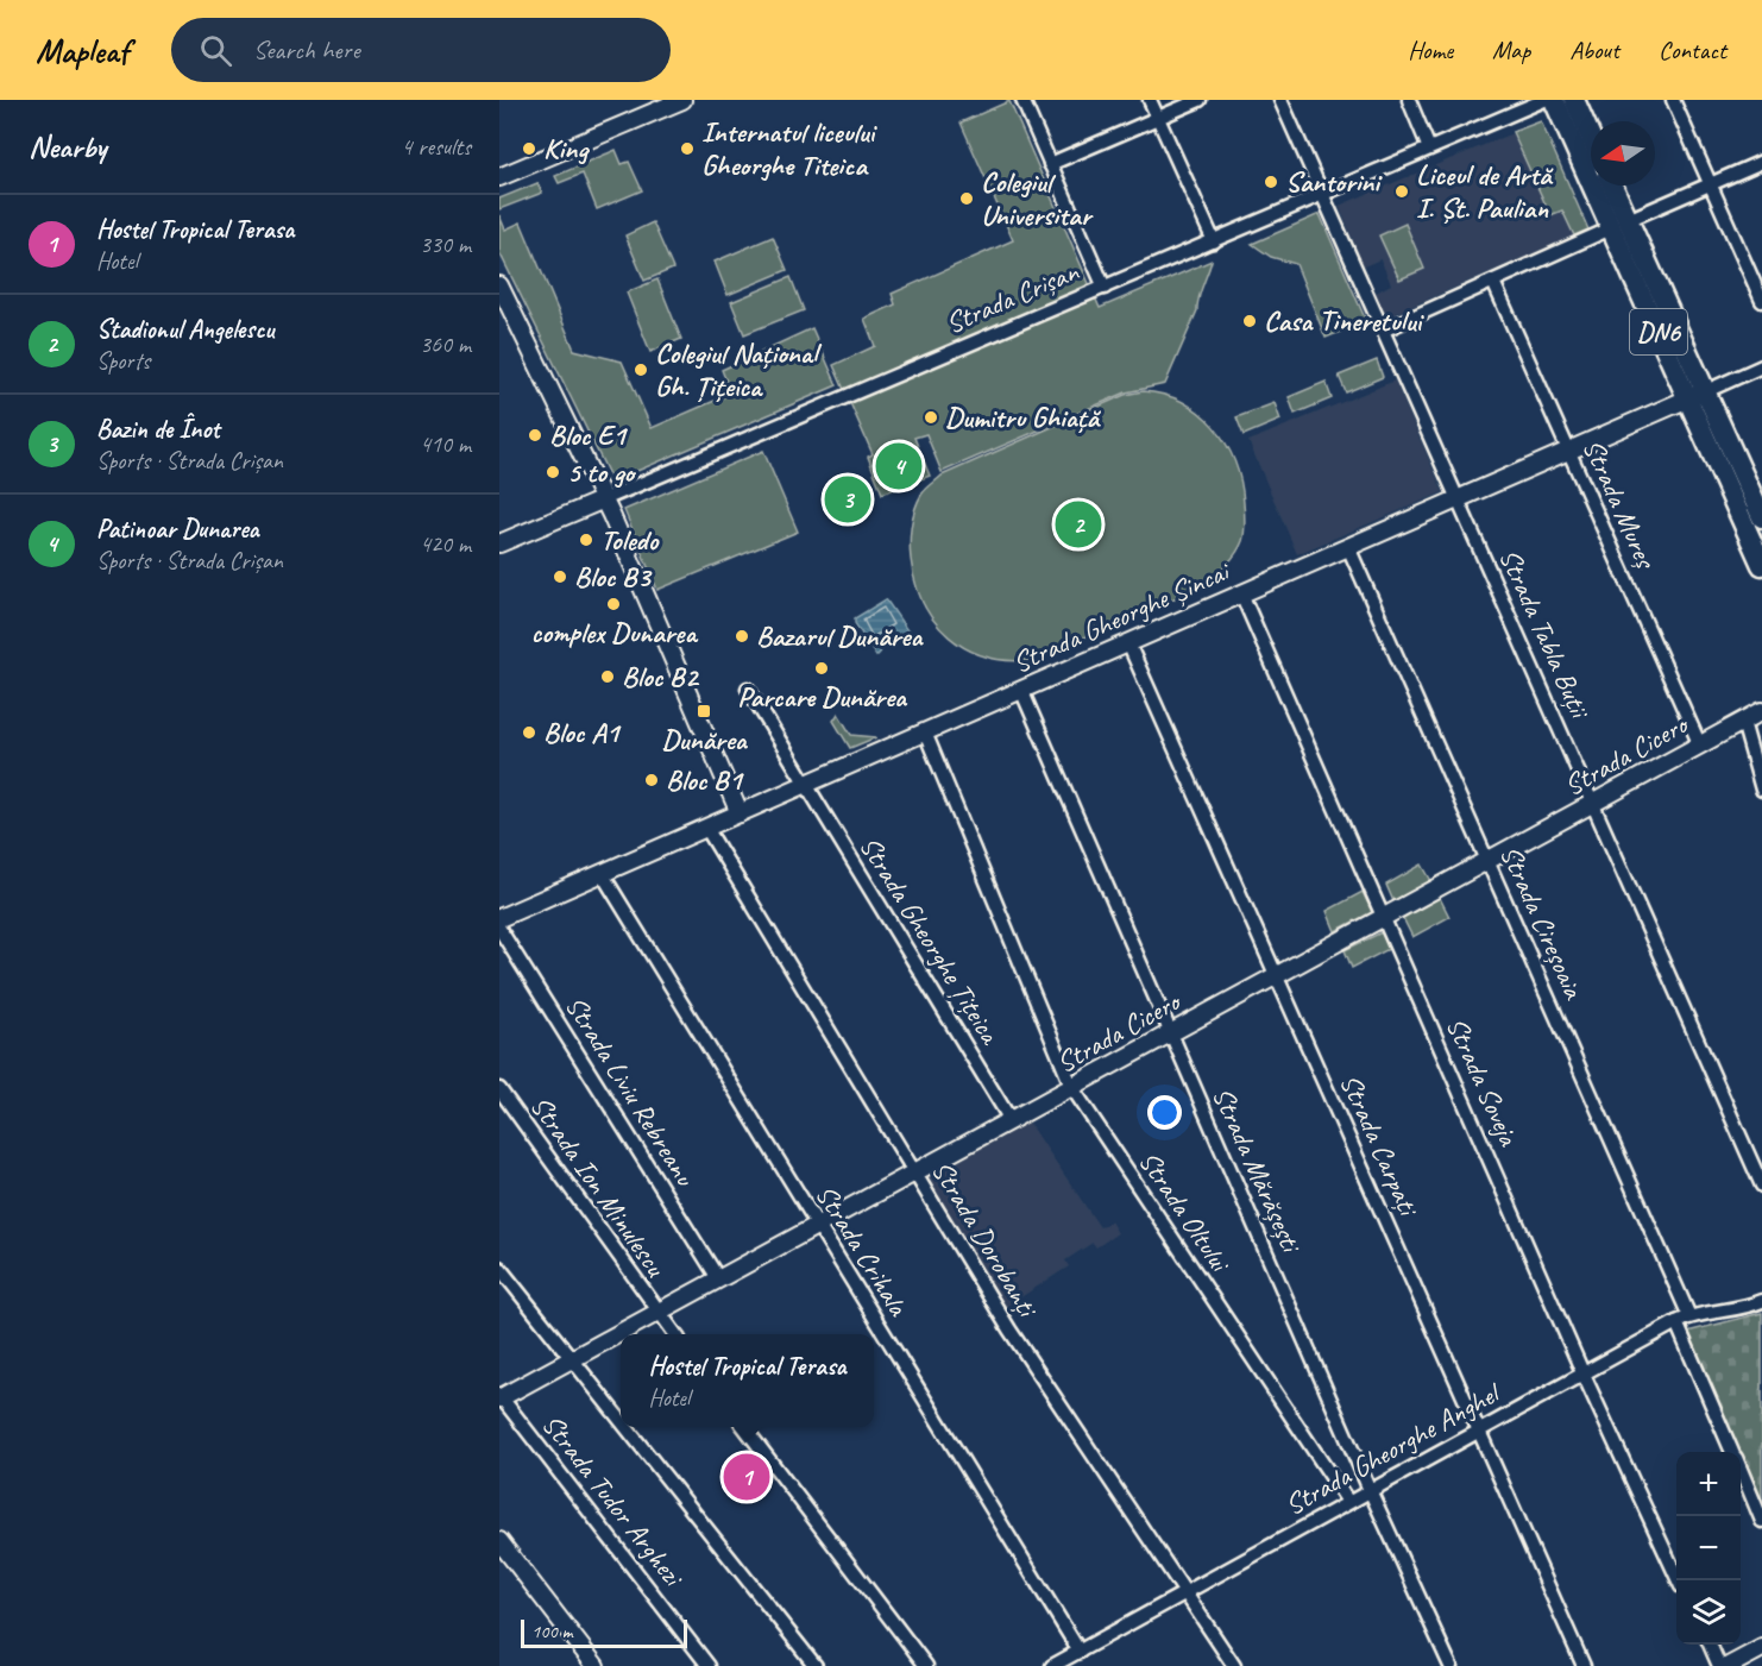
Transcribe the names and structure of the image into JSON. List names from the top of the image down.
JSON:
{
  "streets": {
    "main road": ["DN6"],
    "street": [
      "Strada Crișan",
      "Strada Mureș",
      "Strada Gheorghe Șincai",
      "Strada Tabla Buții",
      "Strada Cicero",
      "Strada Cireșoaia",
      "Strada Gheorghe Țițeica",
      "Strada Soveja",
      "Strada Liviu Rebreanu",
      "Strada Carpați",
      "Strada Mărășești",
      "Strada Ion Minulescu",
      "Strada Oltului",
      "Strada Dorobanți",
      "Strada Crihala",
      "Strada Gheorghe Anghel",
      "Strada Tudor Arghezi"
    ]
  },
  "crossings": [
    ["Strada Crișan", "Strada Tabla Buții"],
    ["DN6", "Strada Gheorghe Șincai"],
    ["Strada Mureș", "Strada Gheorghe Șincai"],
    ["Strada Mureș", "Strada Cicero"],
    ["Strada Gheorghe Șincai", "Strada Tabla Buții"],
    ["Strada Gheorghe Șincai", "Strada Cireșoaia"],
    ["Strada Gheorghe Șincai", "Strada Gheorghe Țițeica"],
    ["Strada Gheorghe Șincai", "Strada Soveja"],
    ["Strada Gheorghe Șincai", "Strada Carpați"],
    ["Strada Gheorghe Șincai", "Strada Mărășești"],
    ["Strada Gheorghe Șincai", "Strada Oltului"],
    ["Strada Gheorghe Șincai", "Strada Dorobanți"],
    ["Strada Gheorghe Șincai", "Strada Crihala"],
    ["Strada Tabla Buții", "Strada Cicero"],
    ["Strada Cicero", "Strada Cireșoaia"],
    ["Strada Cicero", "Strada Gheorghe Țițeica"],
    ["Strada Cicero", "Strada Soveja"],
    ["Strada Cicero", "Strada Liviu Rebreanu"],
    ["Strada Cicero", "Strada Carpați"],
    ["Strada Cicero", "Strada Mărășești"],
    ["Strada Cicero", "Strada Ion Minulescu"],
    ["Strada Cicero", "Strada Oltului"],
    ["Strada Cicero", "Strada Dorobanți"],
    ["Strada Cicero", "Strada Crihala"],
    ["Strada Cicero", "Strada Tudor Arghezi"],
    ["Strada Cireșoaia", "Strada Gheorghe Anghel"],
    ["Strada Soveja", "Strada Gheorghe Anghel"],
    ["Strada Carpați", "Strada Gheorghe Anghel"],
    ["Strada Mărășești", "Strada Gheorghe Anghel"],
    ["Strada Oltului", "Strada Gheorghe Anghel"],
    ["Strada Dorobanți", "Strada Gheorghe Anghel"],
    ["Strada Crihala", "Strada Gheorghe Anghel"]
  ],
  "places": {
    "other": [
      "King",
      "Internatul liceului Gheorghe Titeica",
      "Santorini",
      "Liceul de Artă I. Șt. Paulian",
      "Colegiul Universitar",
      "Casa Tineretului",
      "Colegiul Național Gh. Țițeica",
      "Dumitru Ghiață",
      "Bloc E1",
      "5 to go",
      "Toledo",
      "Bloc B3",
      "complex Dunarea",
      "Bazarul Dunărea",
      "Parcare Dunărea",
      "Bloc B2",
      "Bloc A1",
      "Bloc B1"
    ],
    "transit": ["Dunărea"]
  },
  "scale_bar": "100 m",
  "north": "left",
  "page": {
    "header": "Mapleaf",
    "search": "Search here",
    "nav": [
      "Home",
      "Map",
      "About",
      "Contact"
    ],
    "heading": ["Nearby", "4 results"],
    "list": [
      {
        "mark": "1",
        "name": "Hostel Tropical Terasa",
        "note": "Hotel",
        "value": "330 m"
      },
      {
        "mark": "2",
        "name": "Stadionul Angelescu",
        "note": "Sports",
        "value": "360 m"
      },
      {
        "mark": "3",
        "name": "Bazin de Înot",
        "note": "Sports · Strada Crișan",
        "value": "410 m"
      },
      {
        "mark": "4",
        "name": "Patinoar Dunarea",
        "note": "Sports · Strada Crișan",
        "value": "420 m"
      }
    ],
    "pins": [
      "4",
      "3",
      "2",
      "1"
    ],
    "popup": ["Hostel Tropical Terasa", "Hotel"],
    "map_buttons": ["+", "−"],
    "scale": "100 m"
  }
}
